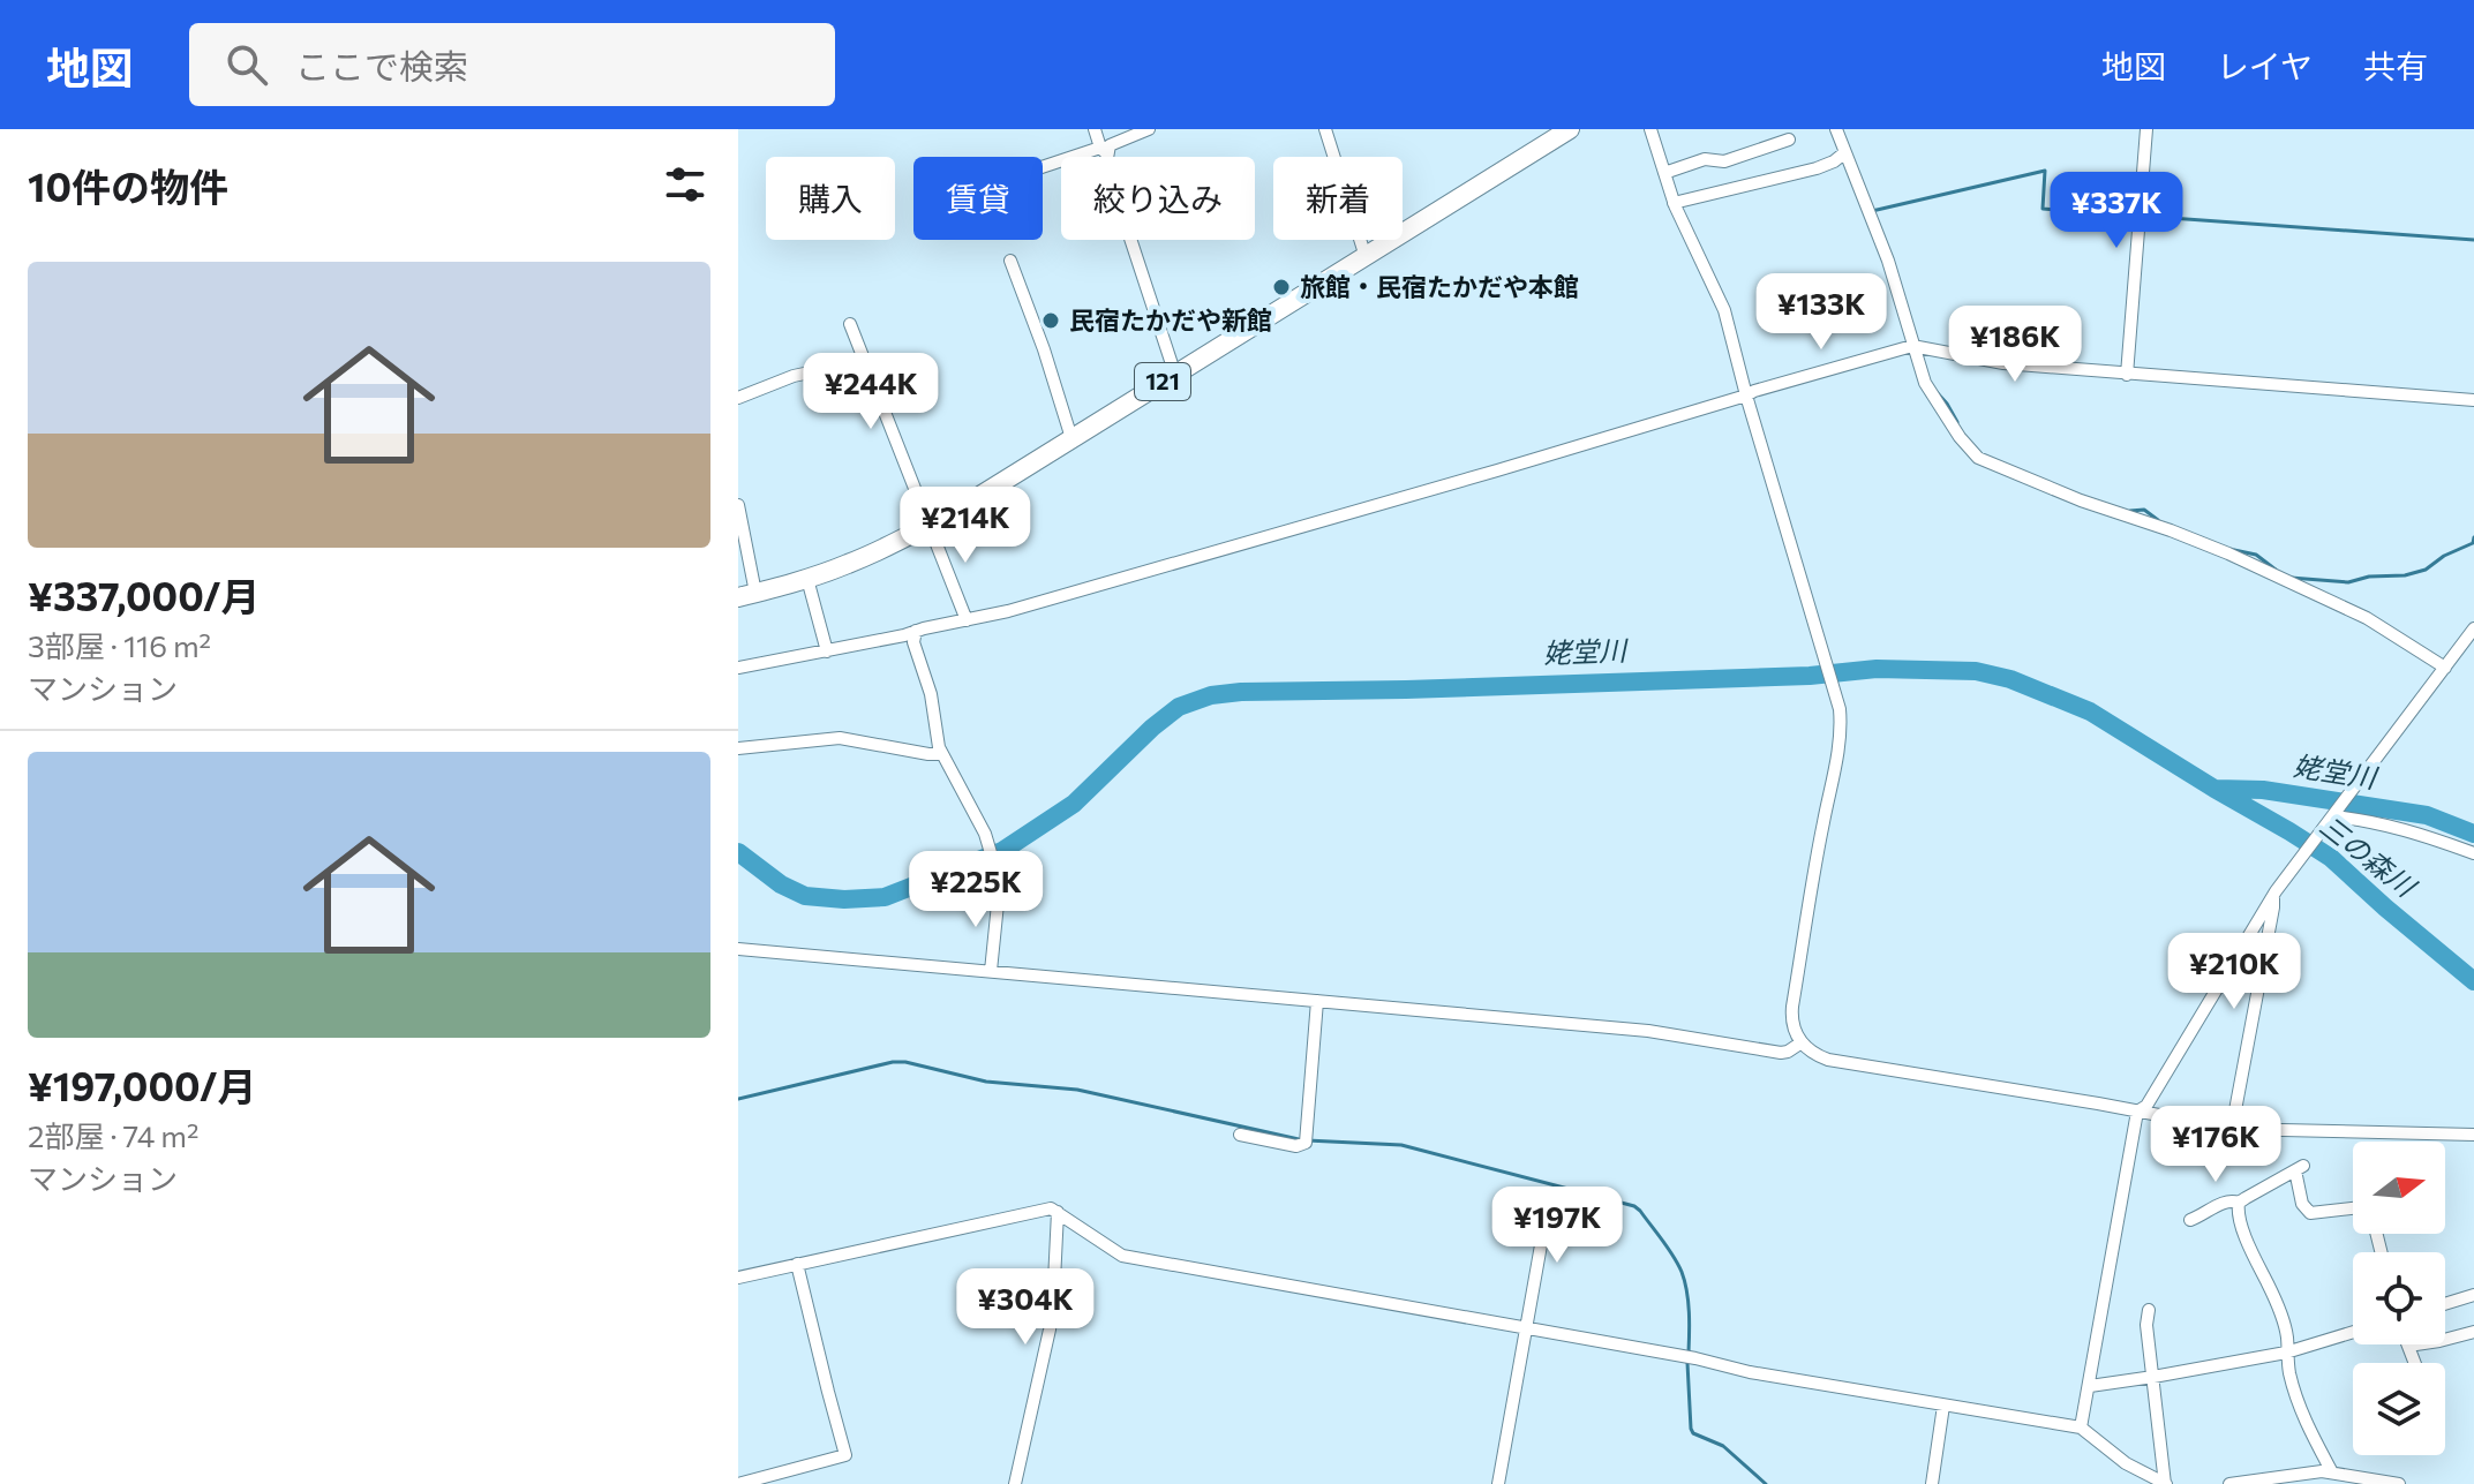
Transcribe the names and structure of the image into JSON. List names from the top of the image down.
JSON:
{
  "streets": {
    "highway": ["121"]
  },
  "water": ["姥堂川", "三の森川"],
  "places": ["旅館・民宿たかだや本館", "民宿たかだや新館"],
  "north": "right",
  "page": {
    "header": "地図",
    "search": "ここで検索",
    "nav": ["地図", "レイヤ", "共有"],
    "heading": "10件の物件",
    "chip": [
      "購入",
      "賃貸",
      "絞り込み",
      "新着"
    ],
    "price": [
      "¥337K",
      "¥133K",
      "¥186K",
      "¥244K",
      "¥214K",
      "¥225K",
      "¥210K",
      "¥176K",
      "¥197K",
      "¥304K"
    ],
    "list": [
      {
        "name": "¥337,000/月",
        "note": "3部屋 · 116 m² · マンション"
      },
      {
        "name": "¥197,000/月",
        "note": "2部屋 · 74 m² · マンション"
      }
    ]
  }
}
